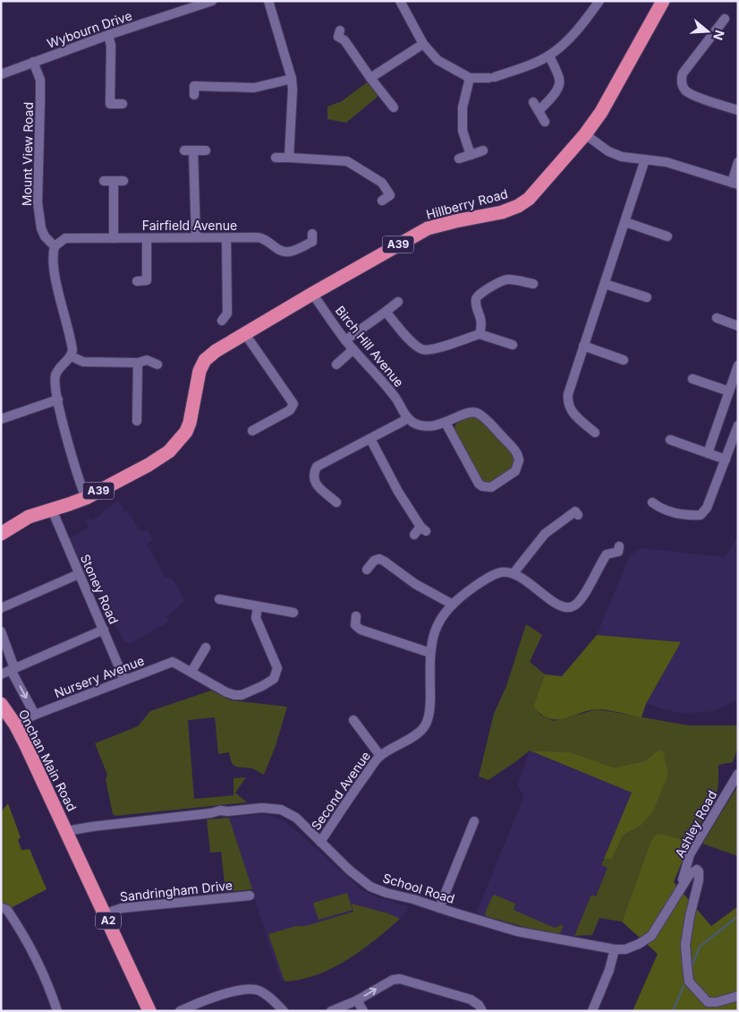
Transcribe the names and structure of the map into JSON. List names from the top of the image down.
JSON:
{
  "streets": {
    "highway": [
      "Hillberry Road",
      "A39",
      "Onchan Main Road",
      "A2"
    ],
    "street": [
      "Wybourn Drive",
      "Mount View Road",
      "Fairfield Avenue",
      "Birch Hill Avenue",
      "Stoney Road",
      "Nursery Avenue",
      "Second Avenue",
      "Ashley Road",
      "School Road",
      "Sandringham Drive"
    ]
  },
  "crossings": [
    ["Wybourn Drive", "Mount View Road"],
    ["Mount View Road", "Fairfield Avenue"],
    ["Hillberry Road", "A39"],
    ["Hillberry Road", "Birch Hill Avenue"],
    ["A39", "Stoney Road"],
    ["Stoney Road", "Nursery Avenue"],
    ["Nursery Avenue", "Onchan Main Road"],
    ["Onchan Main Road", "School Road"],
    ["Onchan Main Road", "A2"],
    ["Second Avenue", "School Road"],
    ["Ashley Road", "School Road"],
    ["School Road", "A2"],
    ["Sandringham Drive", "A2"]
  ],
  "north": "right"
}
